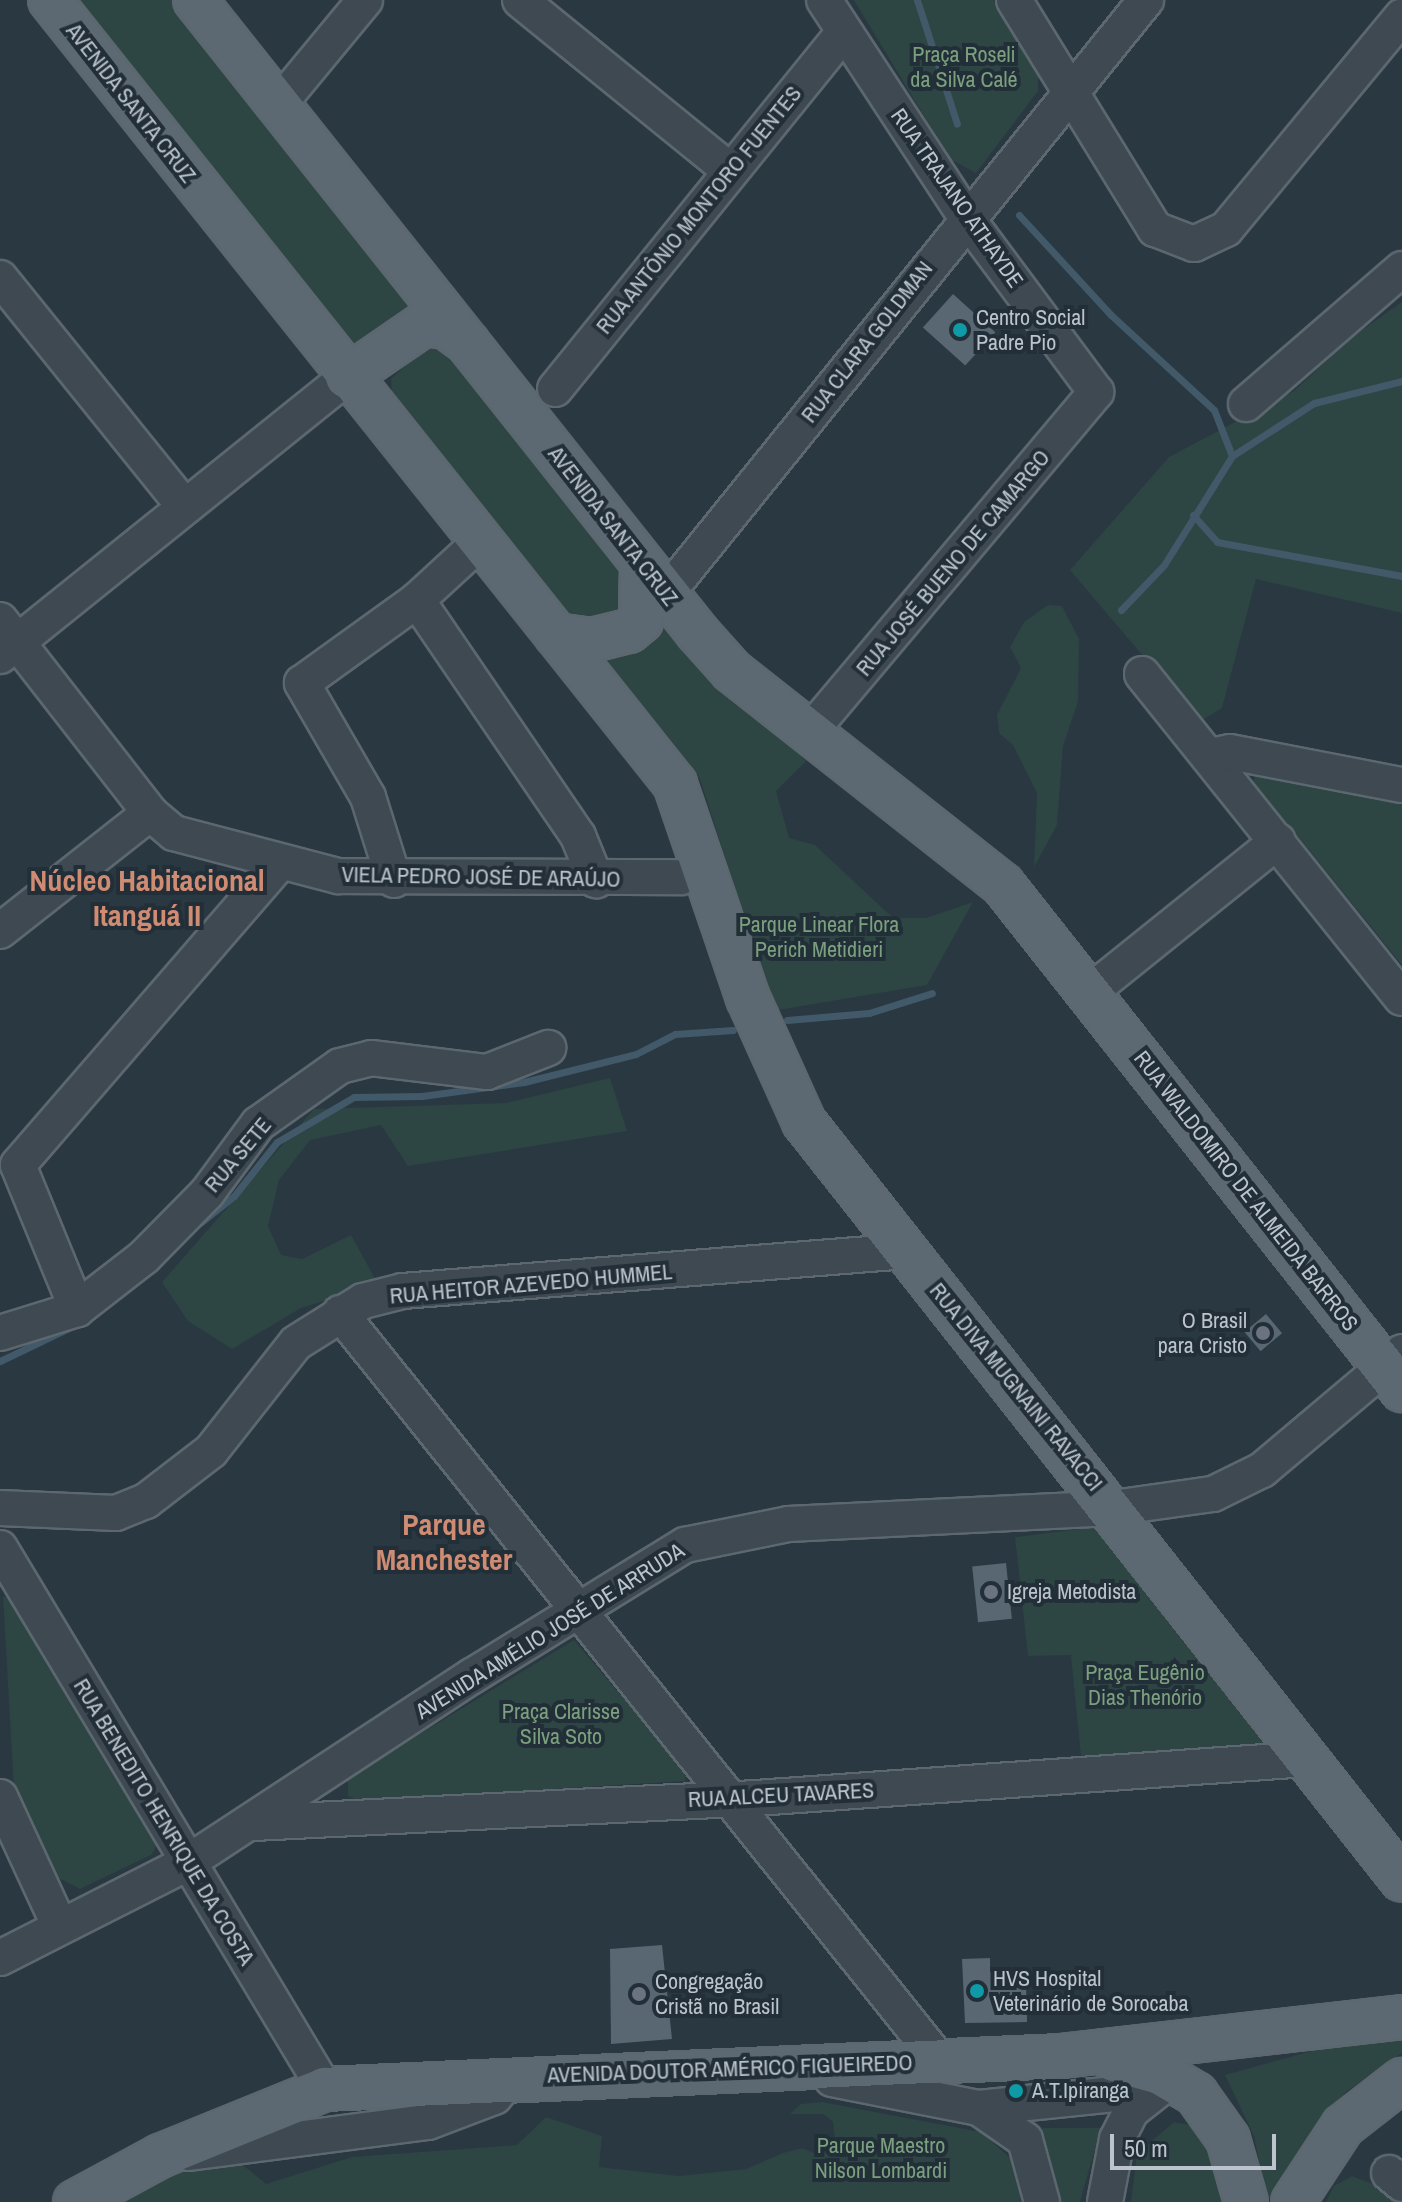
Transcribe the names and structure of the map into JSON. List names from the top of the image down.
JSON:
{
  "streets": {
    "main road": [
      "AVENIDA SANTA CRUZ",
      "RUA WALDOMIRO DE ALMEIDA BARROS",
      "RUA DIVA MUGNAINI RAVACCI",
      "AVENIDA DOUTOR AMÉRICO FIGUEIREDO"
    ],
    "street": [
      "RUA TRAJANO ATHAYDE",
      "RUA ANTÔNIO MONTORO FUENTES",
      "RUA CLARA GOLDMAN",
      "RUA JOSÉ BUENO DE CAMARGO",
      "VIELA PEDRO JOSÉ DE ARAÚJO",
      "RUA SETE",
      "RUA HEITOR AZEVEDO HUMMEL",
      "AVENIDA AMÉLIO JOSÉ DE ARRUDA",
      "RUA ALCEU TAVARES",
      "RUA BENEDITO HENRIQUE DA COSTA"
    ]
  },
  "crossings": [
    ["AVENIDA SANTA CRUZ", "RUA ANTÔNIO MONTORO FUENTES"],
    ["AVENIDA SANTA CRUZ", "RUA CLARA GOLDMAN"],
    ["AVENIDA SANTA CRUZ", "RUA JOSÉ BUENO DE CAMARGO"],
    ["AVENIDA SANTA CRUZ", "VIELA PEDRO JOSÉ DE ARAÚJO"],
    ["AVENIDA SANTA CRUZ", "RUA WALDOMIRO DE ALMEIDA BARROS"],
    ["AVENIDA SANTA CRUZ", "RUA DIVA MUGNAINI RAVACCI"],
    ["RUA TRAJANO ATHAYDE", "RUA ANTÔNIO MONTORO FUENTES"],
    ["RUA TRAJANO ATHAYDE", "RUA CLARA GOLDMAN"],
    ["RUA TRAJANO ATHAYDE", "RUA JOSÉ BUENO DE CAMARGO"],
    ["VIELA PEDRO JOSÉ DE ARAÚJO", "RUA DIVA MUGNAINI RAVACCI"],
    ["RUA WALDOMIRO DE ALMEIDA BARROS", "AVENIDA AMÉLIO JOSÉ DE ARRUDA"],
    ["RUA HEITOR AZEVEDO HUMMEL", "RUA DIVA MUGNAINI RAVACCI"],
    ["RUA HEITOR AZEVEDO HUMMEL", "RUA BENEDITO HENRIQUE DA COSTA"],
    ["RUA DIVA MUGNAINI RAVACCI", "AVENIDA AMÉLIO JOSÉ DE ARRUDA"],
    ["RUA DIVA MUGNAINI RAVACCI", "RUA ALCEU TAVARES"],
    ["AVENIDA AMÉLIO JOSÉ DE ARRUDA", "RUA ALCEU TAVARES"],
    ["AVENIDA AMÉLIO JOSÉ DE ARRUDA", "RUA BENEDITO HENRIQUE DA COSTA"],
    ["RUA BENEDITO HENRIQUE DA COSTA", "AVENIDA DOUTOR AMÉRICO FIGUEIREDO"]
  ],
  "districts": ["Núcleo Habitacional Itanguá II", "Parque Manchester"],
  "parks": [
    "Praça Roseli da Silva Calé",
    "Parque Linear Flora Perich Metidieri",
    "Praça Eugênio Dias Thenório",
    "Praça Clarisse Silva Soto",
    "Parque Maestro Nilson Lombardi"
  ],
  "places": [
    "Centro Social Padre Pio",
    "O Brasil para Cristo",
    "Igreja Metodista",
    "HVS Hospital Veterinário de Sorocaba",
    "Congregação Cristã no Brasil",
    "A.T.Ipiranga"
  ],
  "scale_bar": "50 m"
}
